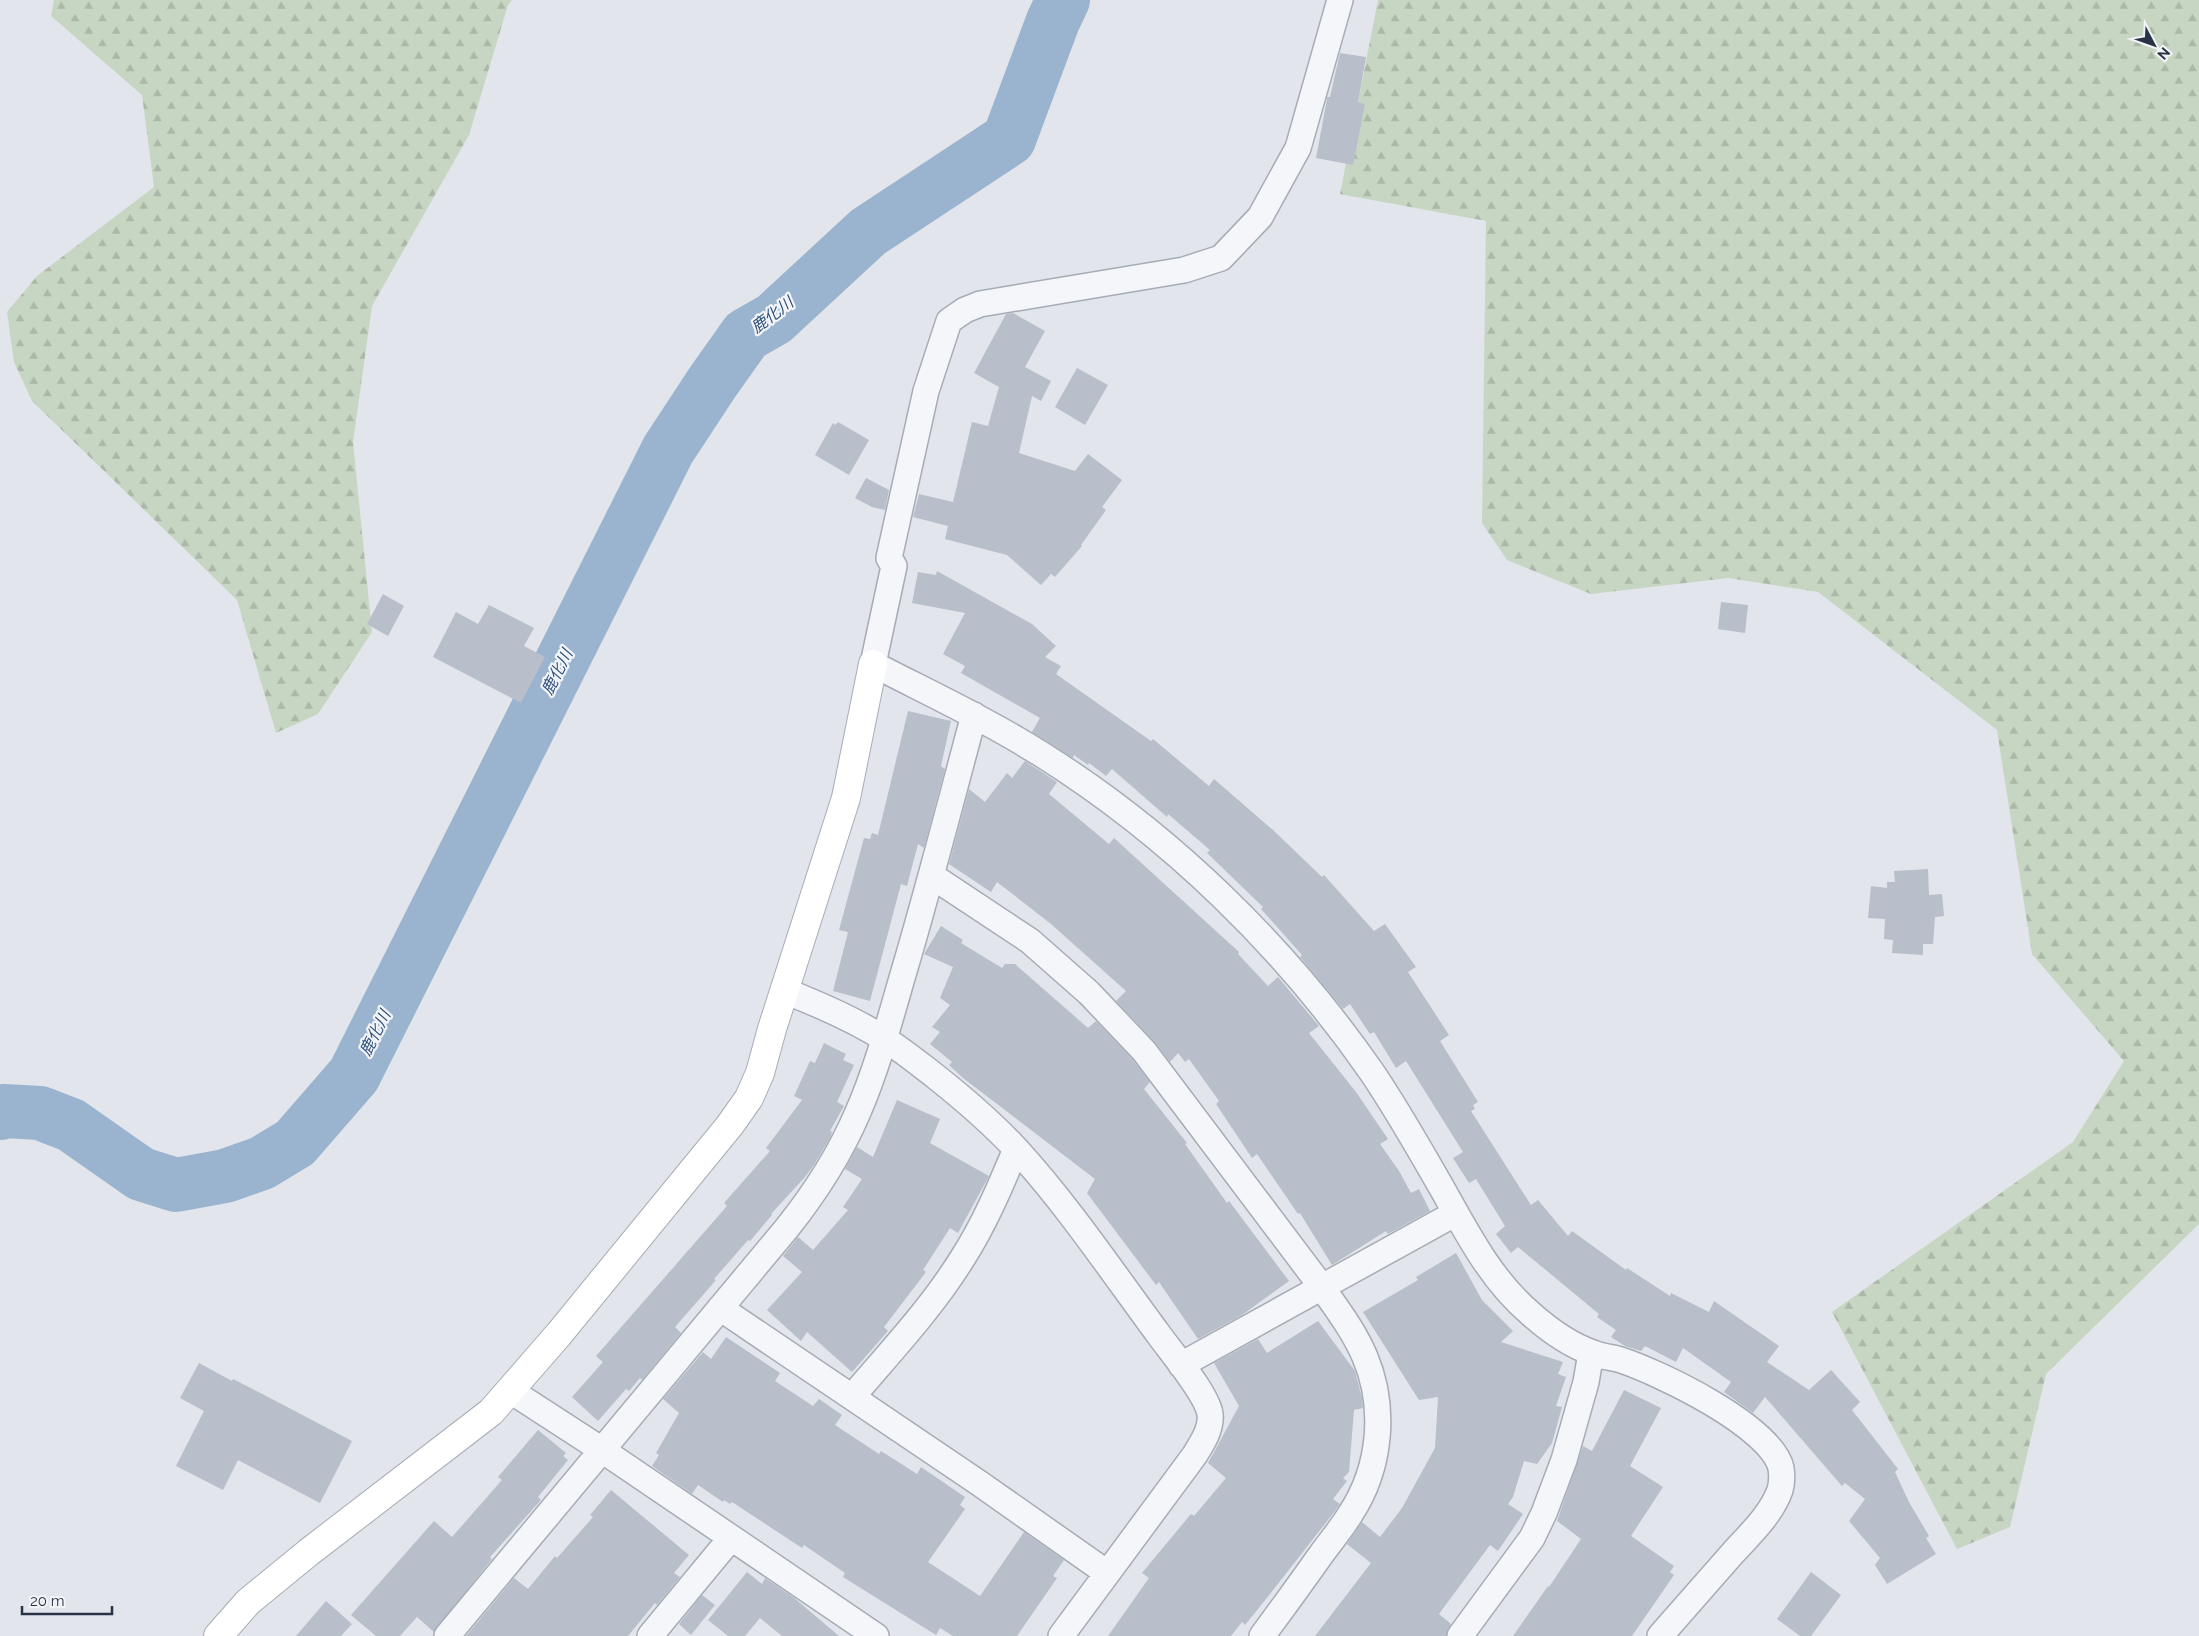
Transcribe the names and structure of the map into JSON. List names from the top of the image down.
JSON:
{
  "water": ["鹿化川"],
  "scale_bar": "20 m",
  "north": "bottom right"
}
